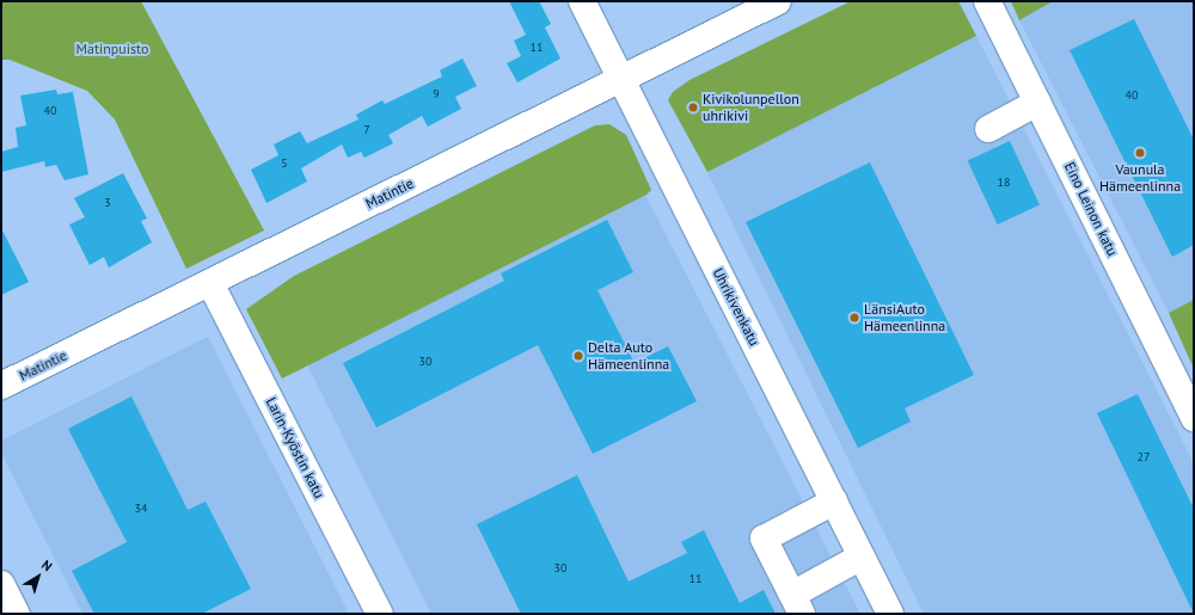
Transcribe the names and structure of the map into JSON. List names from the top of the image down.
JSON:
{
  "streets": {
    "street": [
      "Matintie",
      "Eino Leinon katu",
      "Uhrikivenkatu",
      "Larin-Kyöstin katu"
    ]
  },
  "crossings": [
    ["Matintie", "Uhrikivenkatu"],
    ["Matintie", "Larin-Kyöstin katu"]
  ],
  "parks": ["Matinpuisto"],
  "places": [
    "Kivikolunpellon uhrikivi",
    "Vaunula Hämeenlinna",
    "LänsiAuto Hämeenlinna",
    "Delta Auto Hämeenlinna"
  ],
  "house_numbers": [
    "11",
    "9",
    "40",
    "40",
    "7",
    "5",
    "18",
    "3",
    "30",
    "27",
    "34",
    "30",
    "11"
  ],
  "north": "top right"
}
